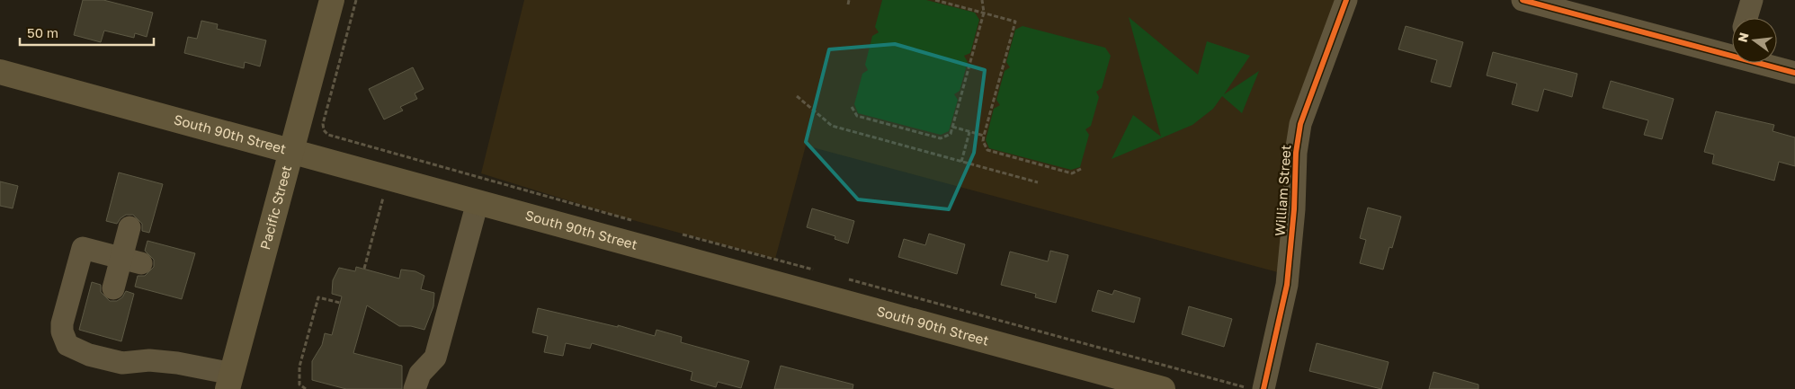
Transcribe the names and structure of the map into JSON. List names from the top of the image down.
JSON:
{
  "streets": {
    "main road": ["South 90th Street", "Pacific Street"],
    "street": ["William Street"]
  },
  "crossings": [
    ["South 90th Street", "Pacific Street"]
  ],
  "scale_bar": "50 m",
  "north": "left"
}
